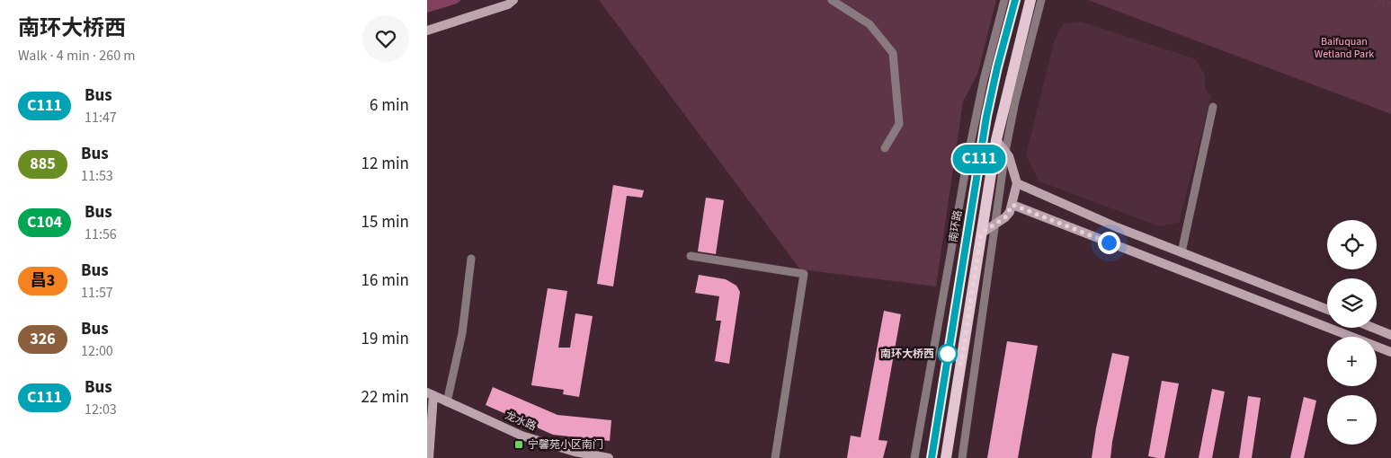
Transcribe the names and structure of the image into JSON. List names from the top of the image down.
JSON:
{
  "streets": {
    "main road": ["南环路", "龙水路"]
  },
  "parks": ["Baifuquan Wetland Park"],
  "places": {
    "other": ["南环大桥西"],
    "transit": ["宁馨苑小区南门"]
  },
  "lines": ["bus line C111"],
  "page": {
    "heading": ["南环大桥西", "Walk · 4 min · 260 m"],
    "on_map": "C111",
    "list": [
      {
        "mark": "C111",
        "name": "Bus",
        "note": "11:47",
        "value": "6 min"
      },
      {
        "mark": "885",
        "name": "Bus",
        "note": "11:53",
        "value": "12 min"
      },
      {
        "mark": "C104",
        "name": "Bus",
        "note": "11:56",
        "value": "15 min"
      },
      {
        "mark": "昌3",
        "name": "Bus",
        "note": "11:57",
        "value": "16 min"
      },
      {
        "mark": "326",
        "name": "Bus",
        "note": "12:00",
        "value": "19 min"
      },
      {
        "mark": "C111",
        "name": "Bus",
        "note": "12:03",
        "value": "22 min"
      }
    ],
    "map_buttons": ["+", "−"]
  }
}
